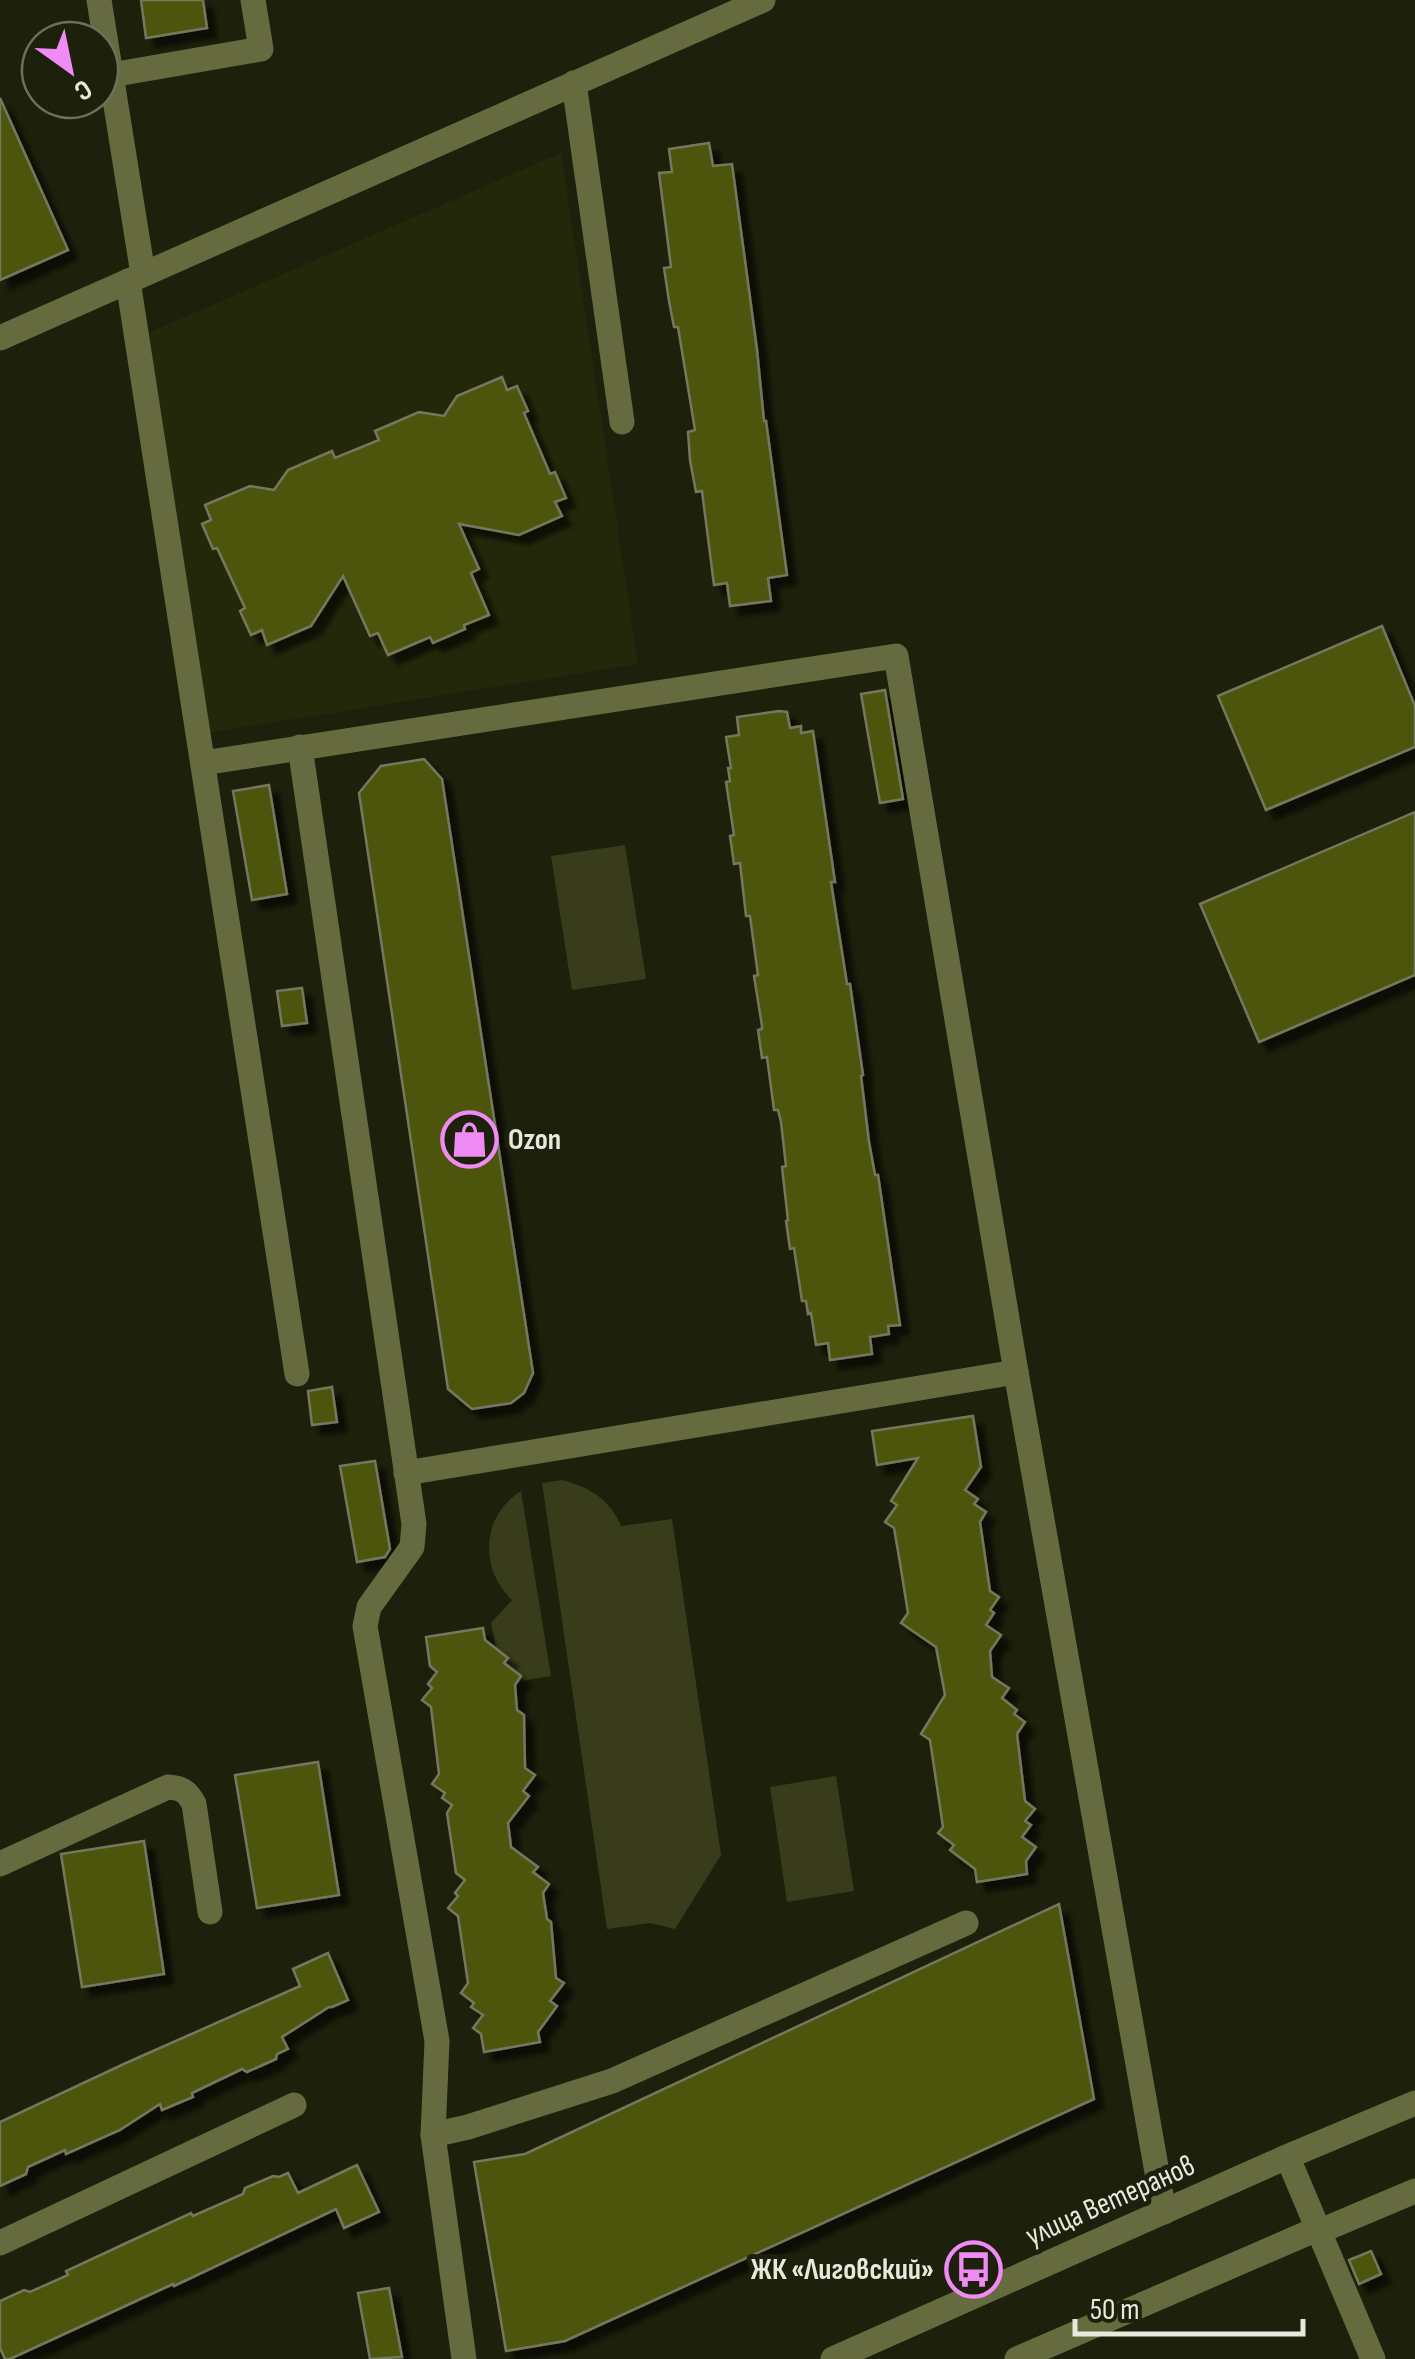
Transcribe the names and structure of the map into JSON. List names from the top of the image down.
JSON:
{
  "streets": {
    "street": ["улица Ветеранов"]
  },
  "places": {
    "shop": ["Ozon"],
    "bus stop": ["ЖК «Лиговский»"]
  },
  "scale_bar": "50 m",
  "north": "bottom right"
}
